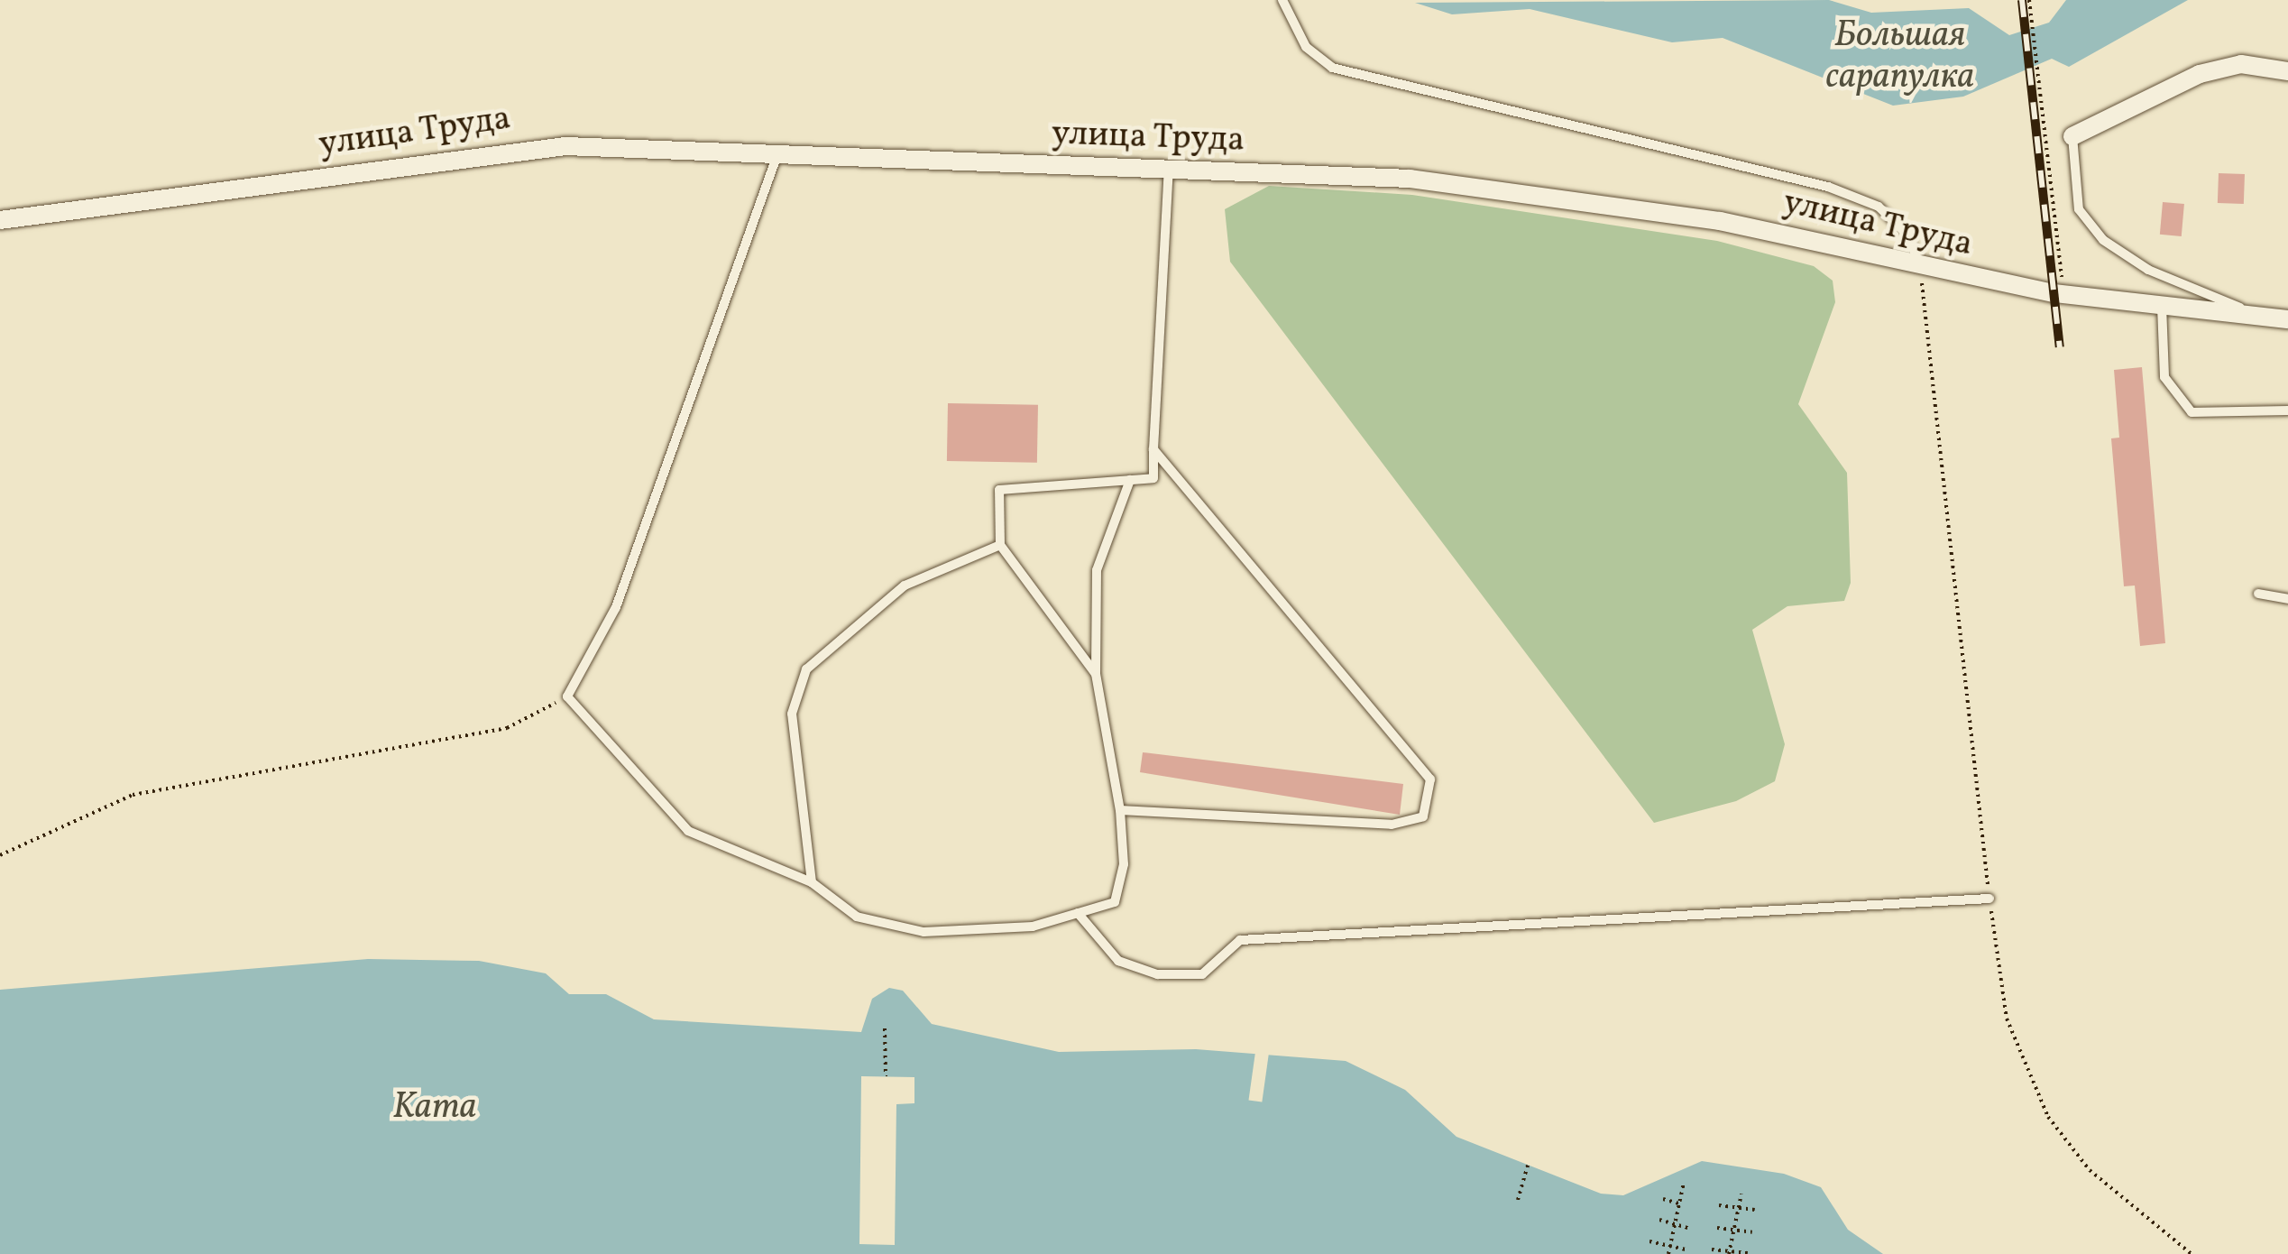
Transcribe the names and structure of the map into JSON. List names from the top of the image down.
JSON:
{
  "streets": {
    "street": ["улица Труда"]
  },
  "water": ["Большая сарапулка", "Kama"]
}
